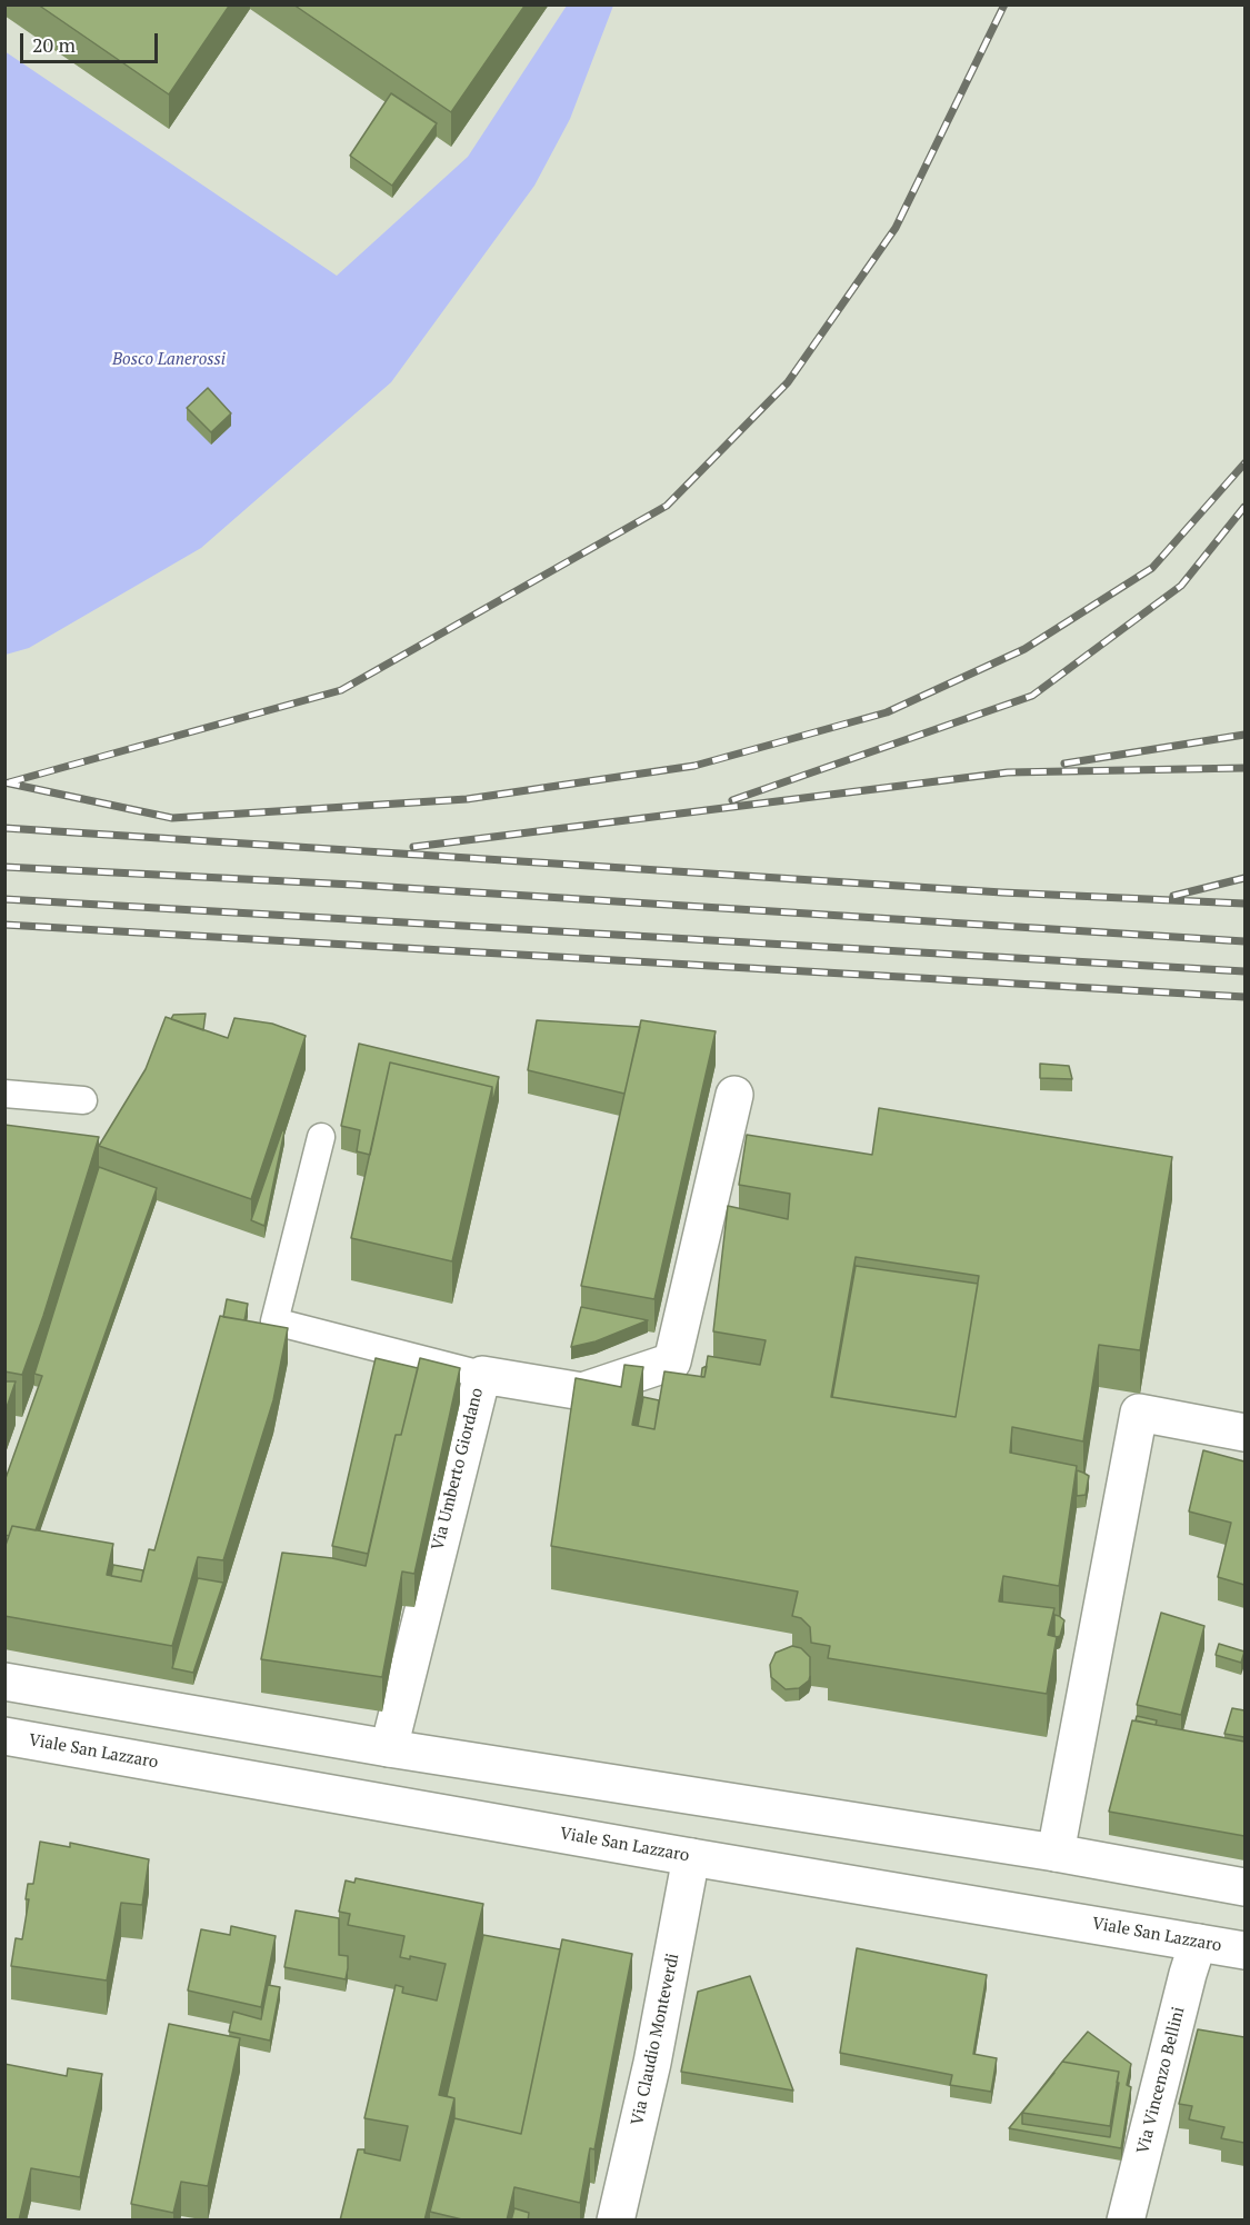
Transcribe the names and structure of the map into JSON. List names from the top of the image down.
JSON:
{
  "streets": {
    "main road": [
      "Via Umberto Giordano",
      "Viale San Lazzaro",
      "Via Claudio Monteverdi",
      "Via Vincenzo Bellini"
    ]
  },
  "crossings": [
    ["Viale San Lazzaro", "Via Claudio Monteverdi"],
    ["Viale San Lazzaro", "Via Vincenzo Bellini"]
  ],
  "parks": ["Bosco Lanerossi"],
  "scale_bar": "20 m"
}
